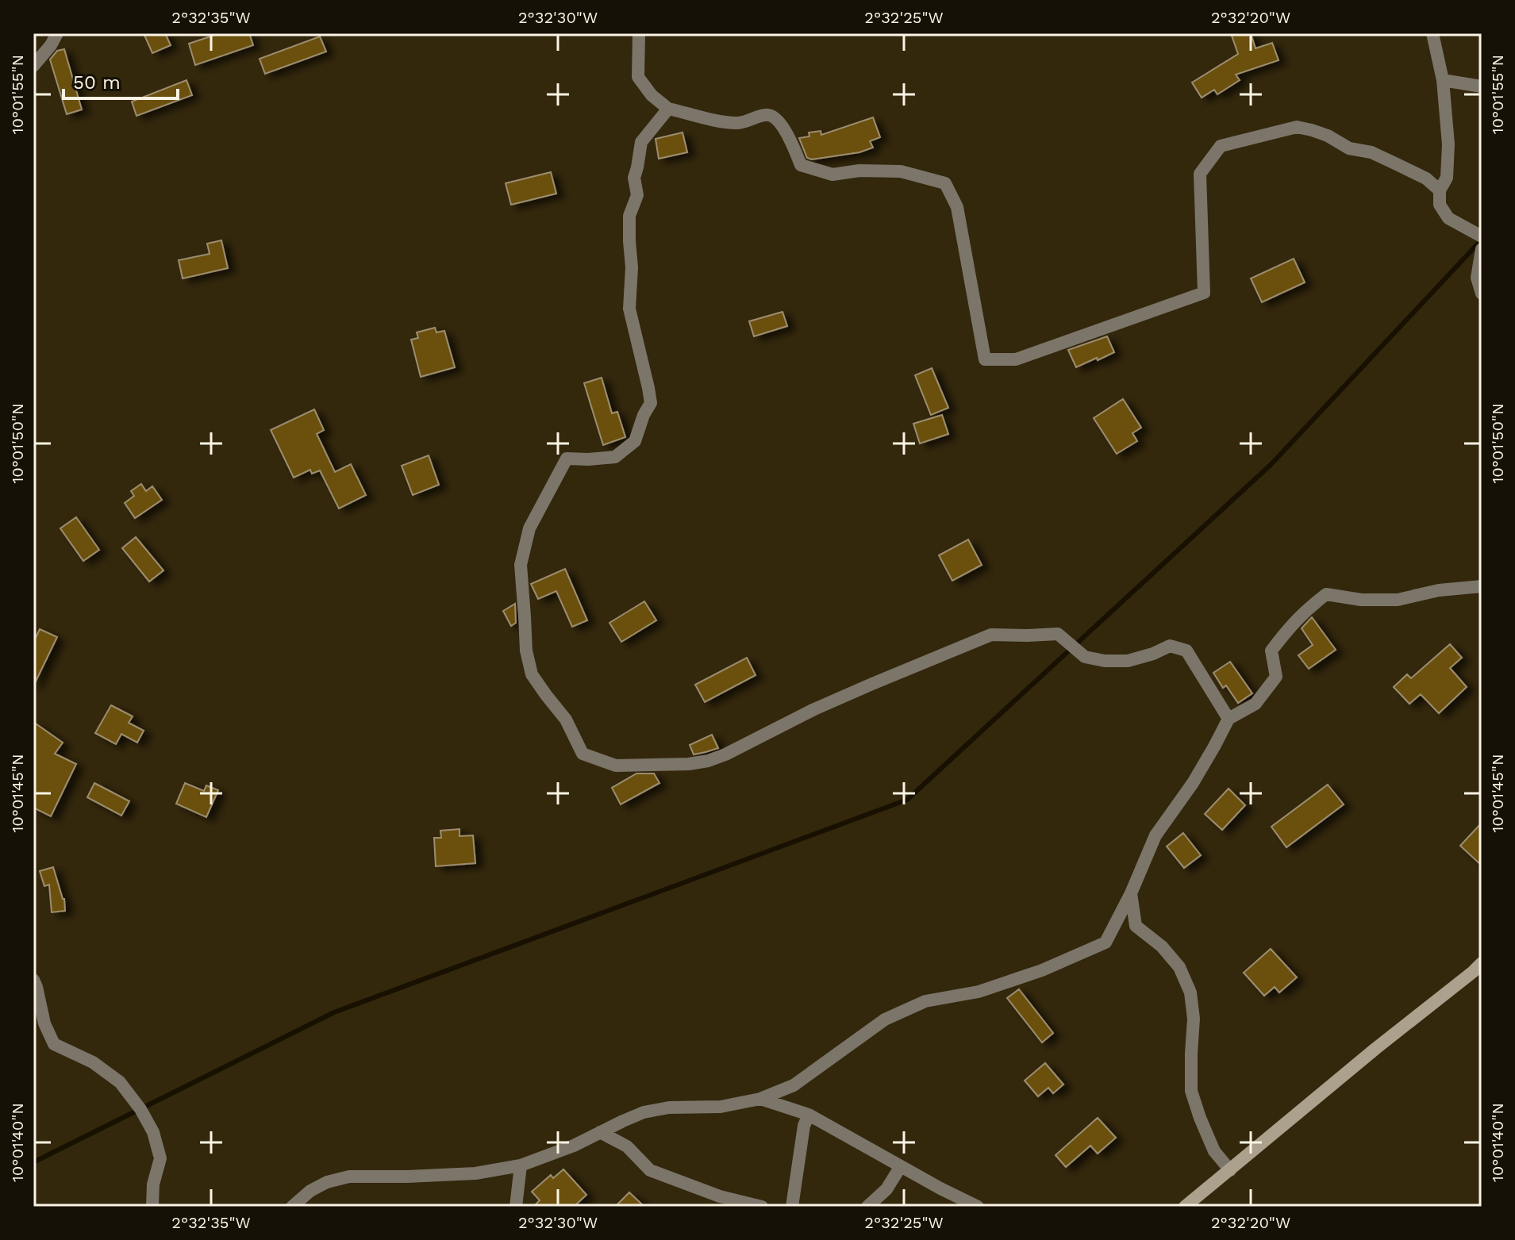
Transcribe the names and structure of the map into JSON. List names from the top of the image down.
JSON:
{
  "scale_bar": "50 m",
  "coordinates": [
    "2°32'35\"W",
    "2°32'30\"W",
    "2°32'25\"W",
    "2°32'20\"W",
    "10°01'55\"N",
    "10°01'50\"N",
    "10°01'45\"N",
    "10°01'40\"N"
  ]
}
